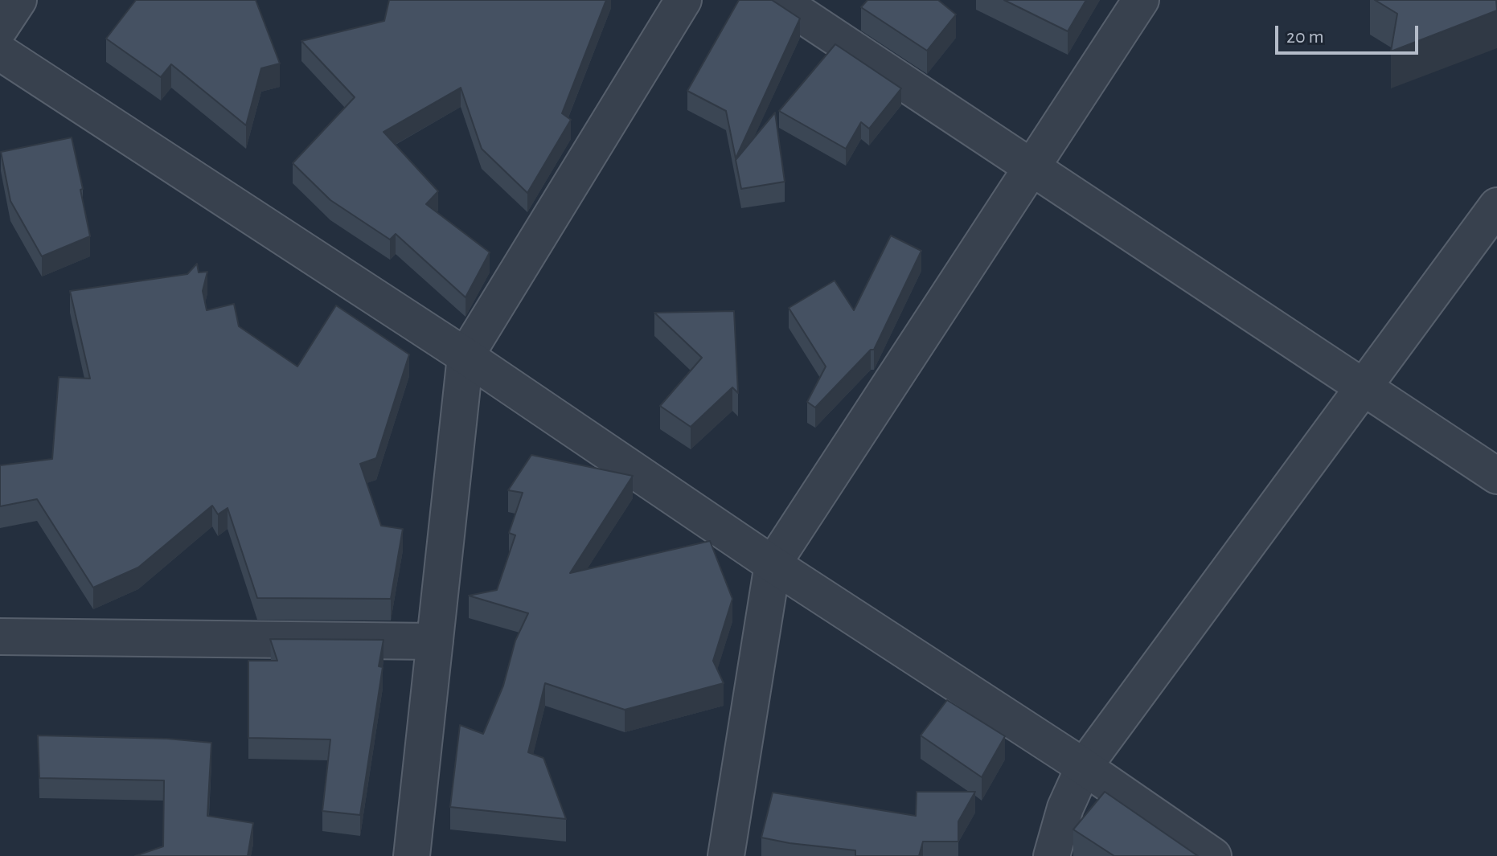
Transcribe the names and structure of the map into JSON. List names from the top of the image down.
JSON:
{
  "scale_bar": "20 m"
}
